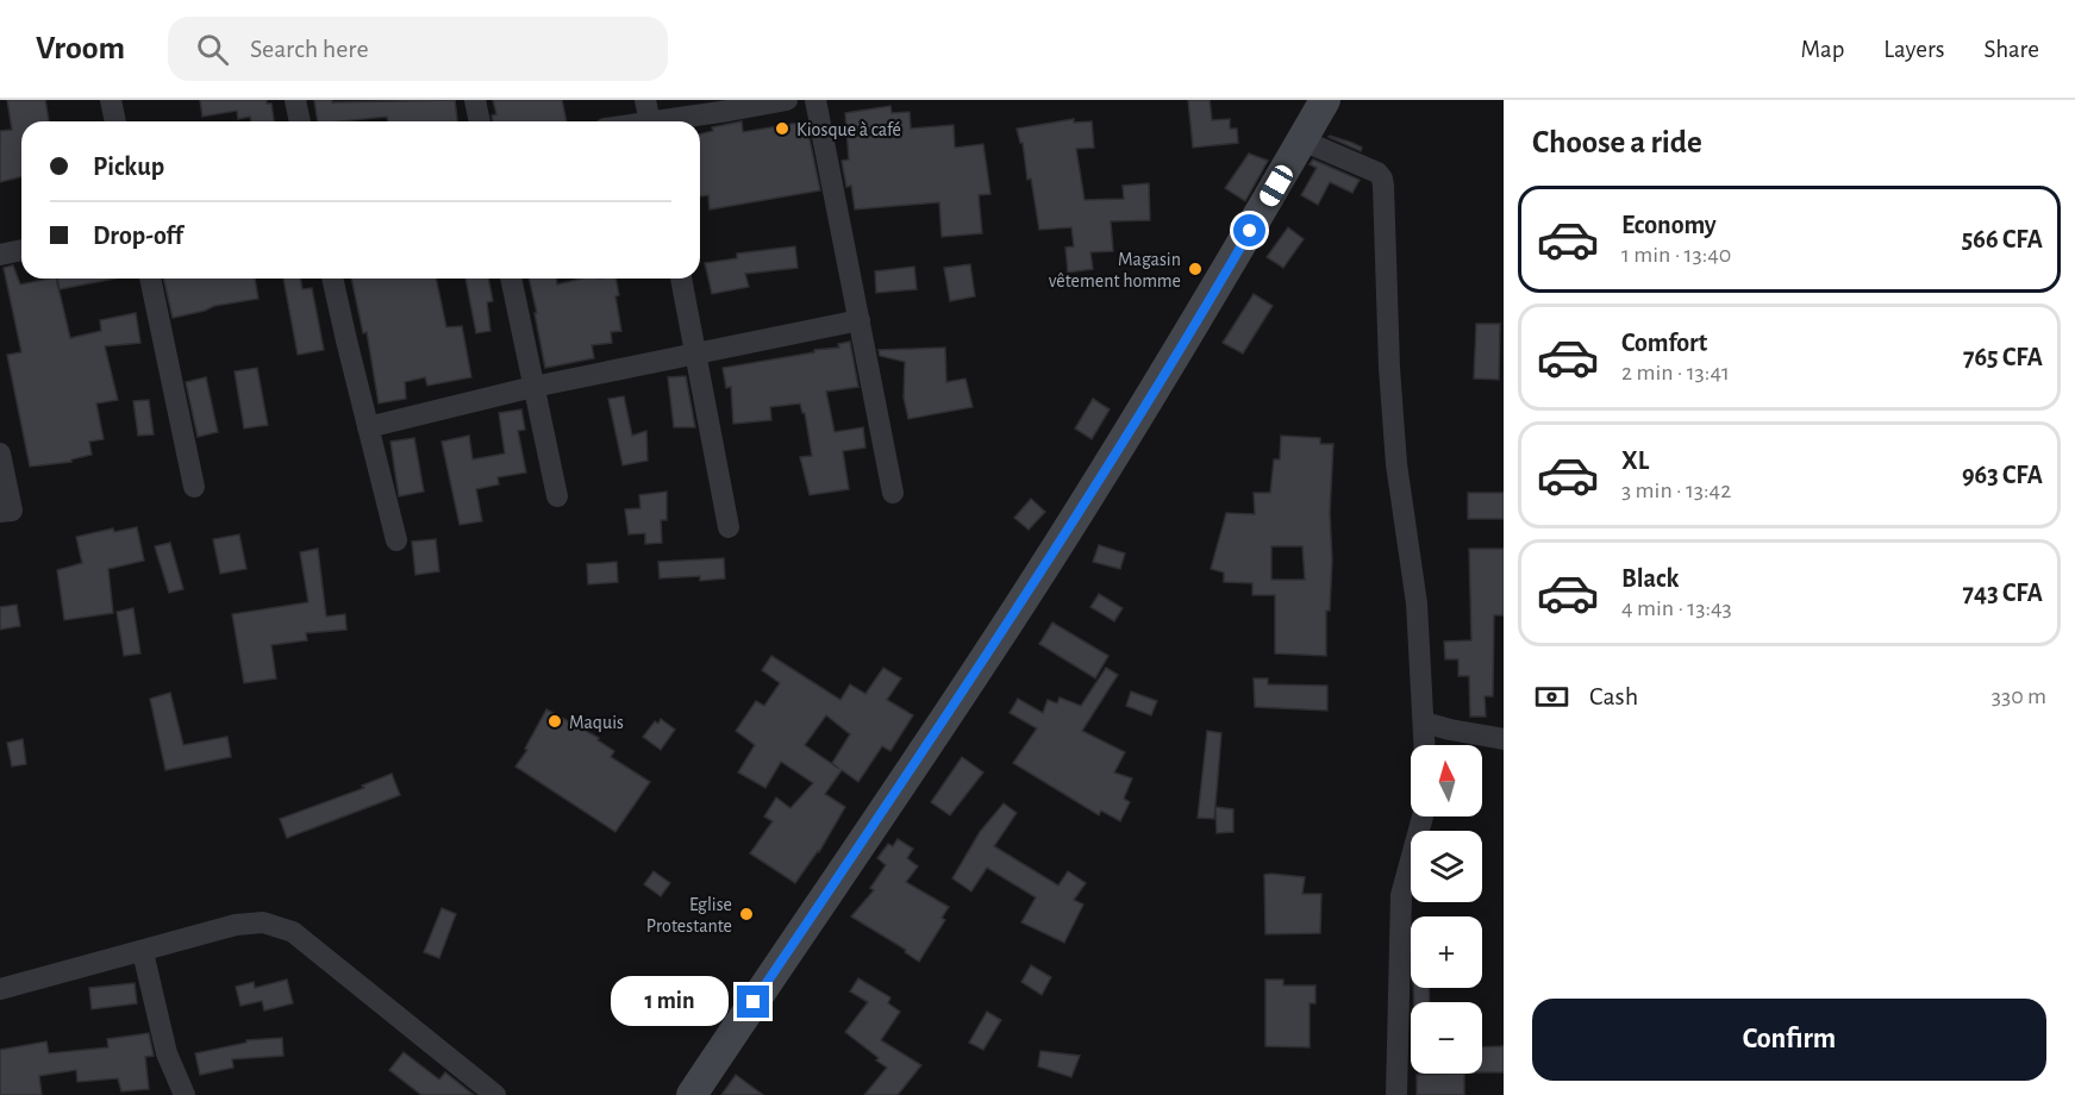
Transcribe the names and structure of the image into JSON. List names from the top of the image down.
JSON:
{
  "places": [
    "Kiosque à café",
    "Magasin vêtement homme",
    "Maquis",
    "Eglise Protestante"
  ],
  "north": "top",
  "page": {
    "header": "Vroom",
    "search": "Search here",
    "nav": ["Map", "Layers", "Share"],
    "heading": "Choose a ride",
    "banner": ["Pickup", "Drop-off"],
    "list": [
      {
        "name": "Economy",
        "note": "1 min · 13:40",
        "value": "566 CFA"
      },
      {
        "name": "Comfort",
        "note": "2 min · 13:41",
        "value": "765 CFA"
      },
      {
        "name": "XL",
        "note": "3 min · 13:42",
        "value": "963 CFA"
      },
      {
        "name": "Black",
        "note": "4 min · 13:43",
        "value": "743 CFA"
      }
    ],
    "pay": ["Cash", "330 m"],
    "map_buttons": ["+", "−"],
    "bubble": "1 min",
    "buttons": "Confirm"
  }
}
